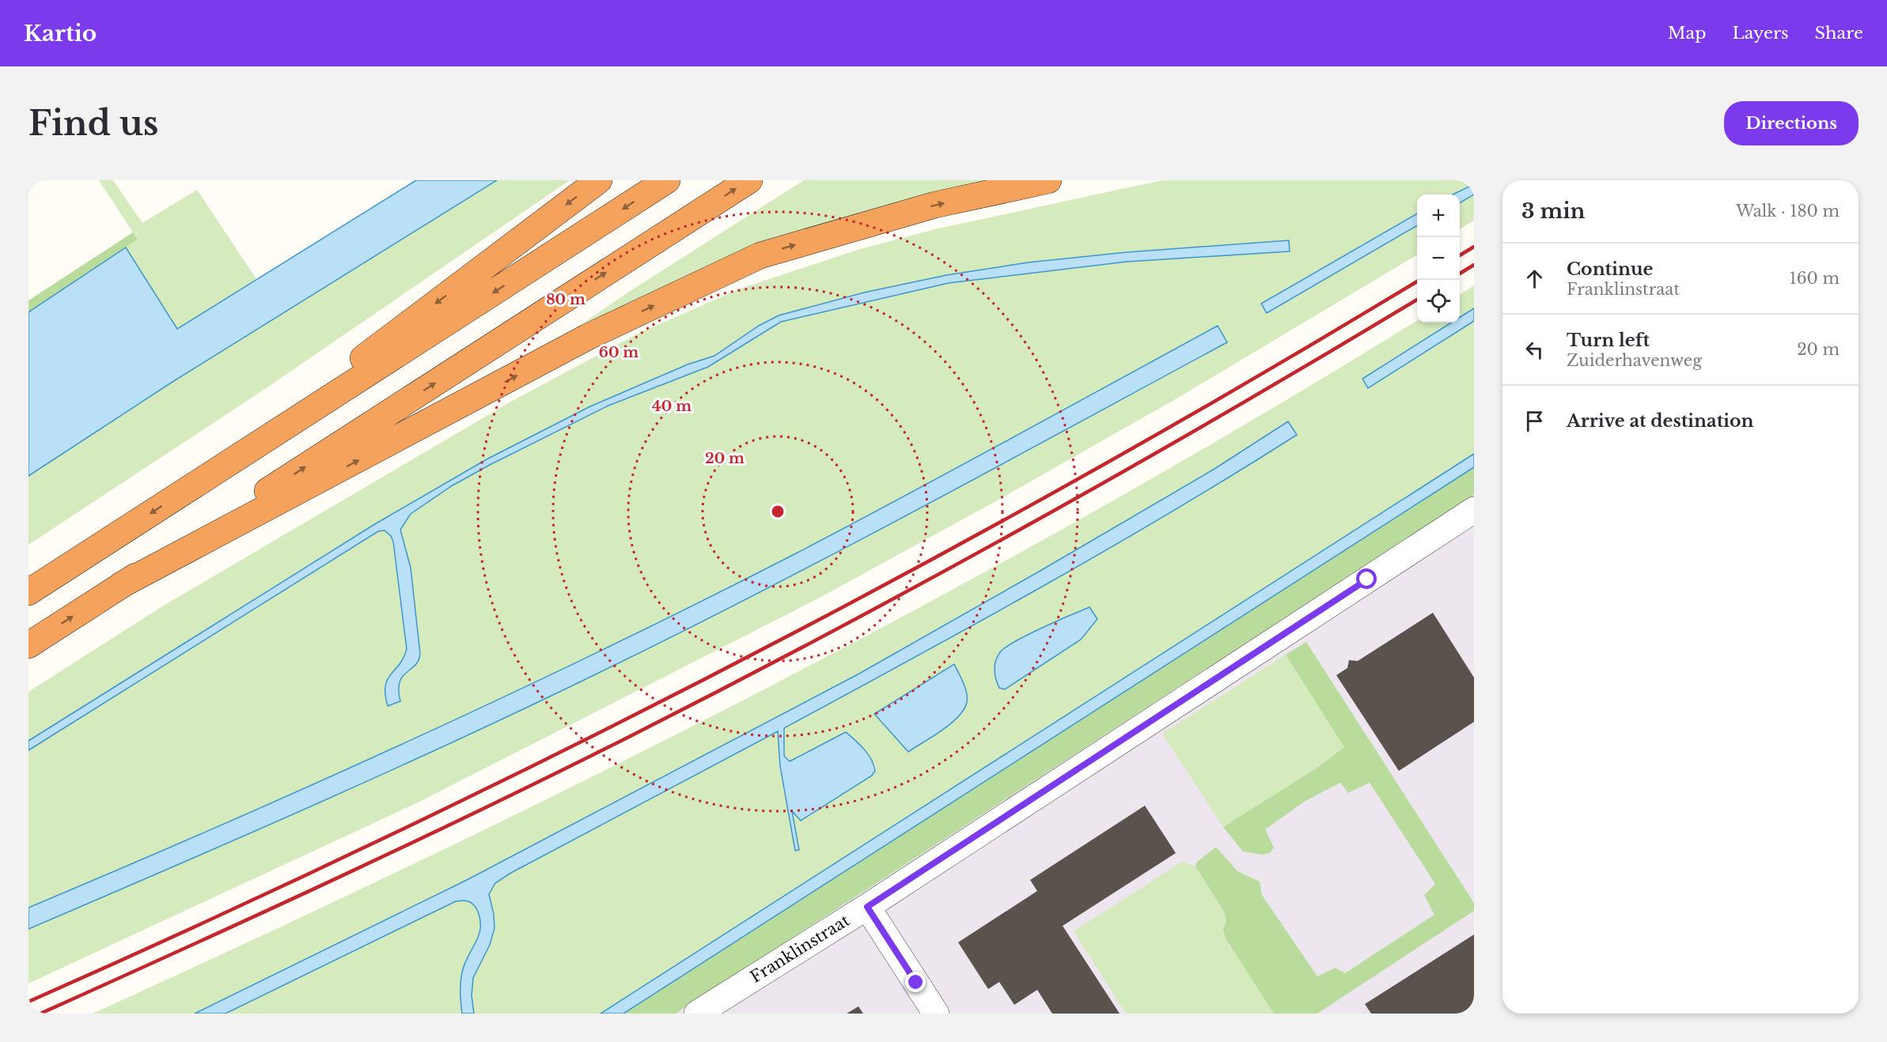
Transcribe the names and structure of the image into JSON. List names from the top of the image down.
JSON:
{
  "streets": {
    "street": ["Franklinstraat"]
  },
  "page": {
    "header": "Kartio",
    "nav": ["Map", "Layers", "Share"],
    "buttons": "Directions",
    "title": "Find us",
    "heading": ["3 min", "Walk · 180 m"],
    "map_buttons": ["+", "−"],
    "list": [
      ["Continue", "Franklinstraat", "160 m"],
      ["Turn left", "Zuiderhavenweg", "20 m"],
      "Arrive at destination"
    ]
  },
  "rings": [
    "80 m",
    "60 m",
    "40 m",
    "20 m"
  ]
}
